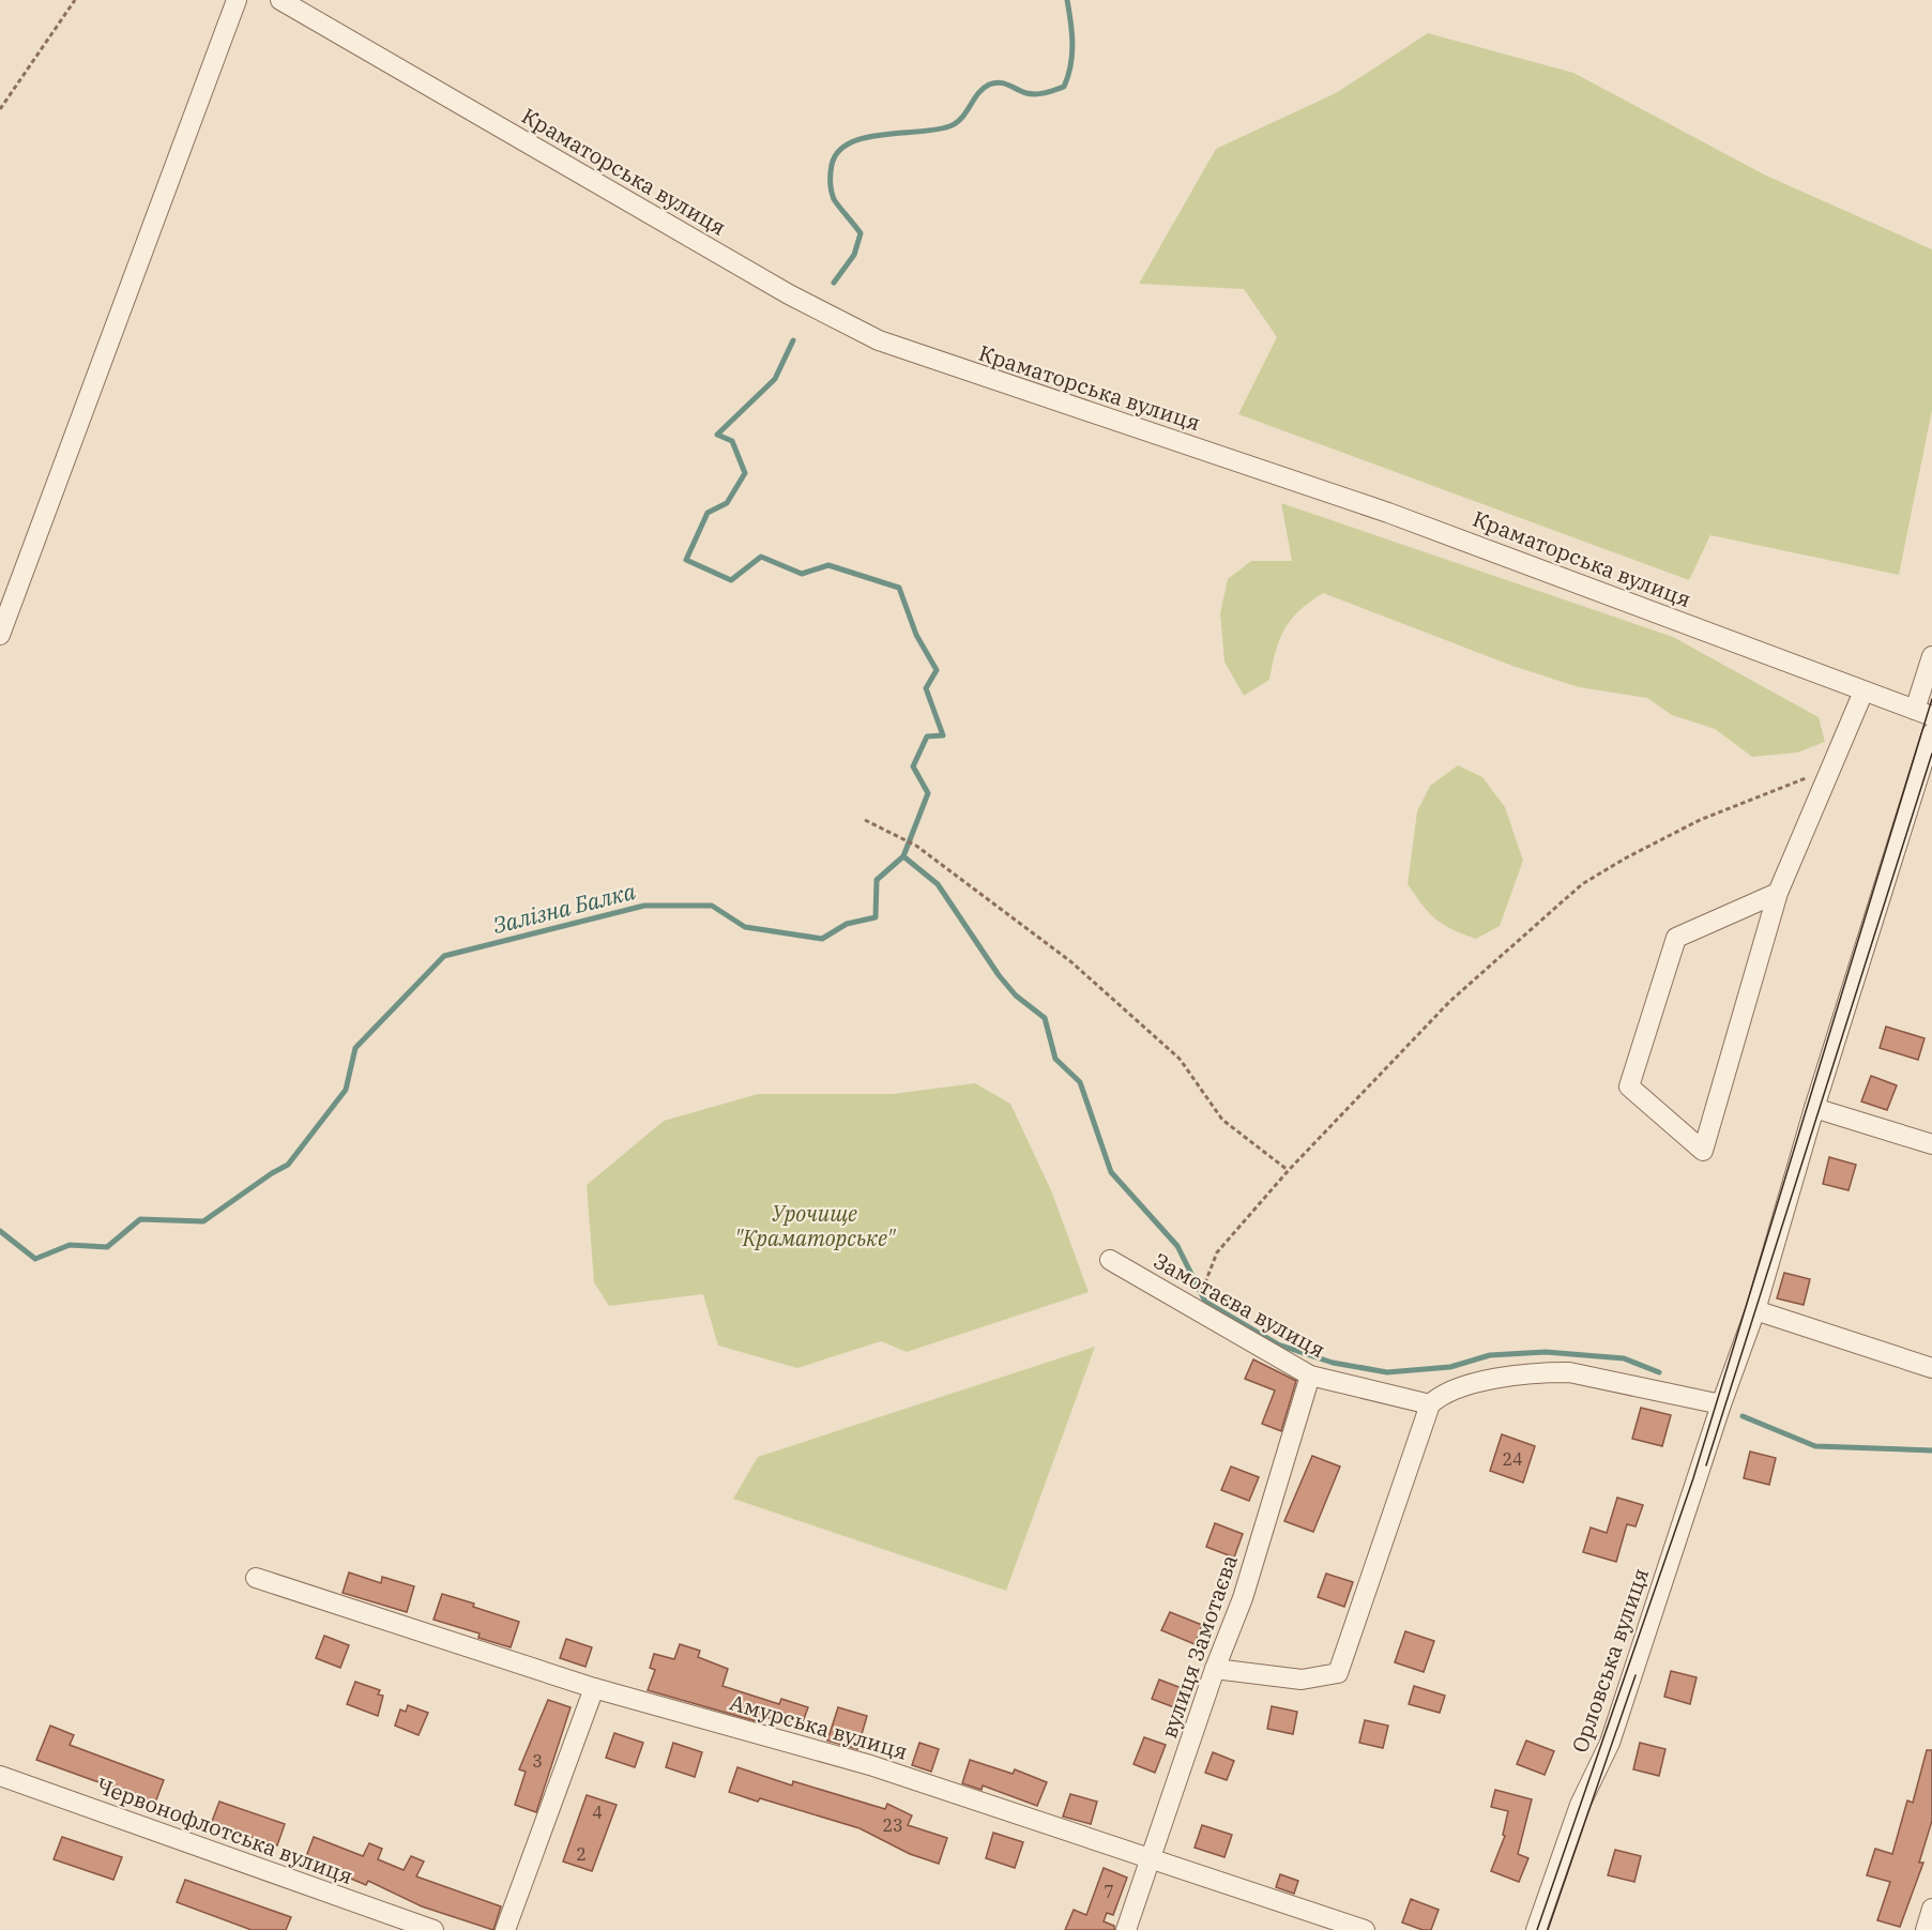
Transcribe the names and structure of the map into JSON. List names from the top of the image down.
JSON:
{
  "streets": {
    "street": [
      "Краматорська вулиця",
      "Замотаєва вулиця",
      "вулиця Замотаєва",
      "Орловська вулиця",
      "Амурська вулиця",
      "Червонофлотська вулиця"
    ]
  },
  "crossings": [
    ["Замотаєва вулиця", "вулиця Замотаєва"],
    ["вулиця Замотаєва", "Амурська вулиця"]
  ],
  "water": ["Залізна Балка"],
  "parks": ["Урочище \"Краматорське\""],
  "house_numbers": [
    "24",
    "3",
    "4",
    "23",
    "2",
    "7"
  ]
}
